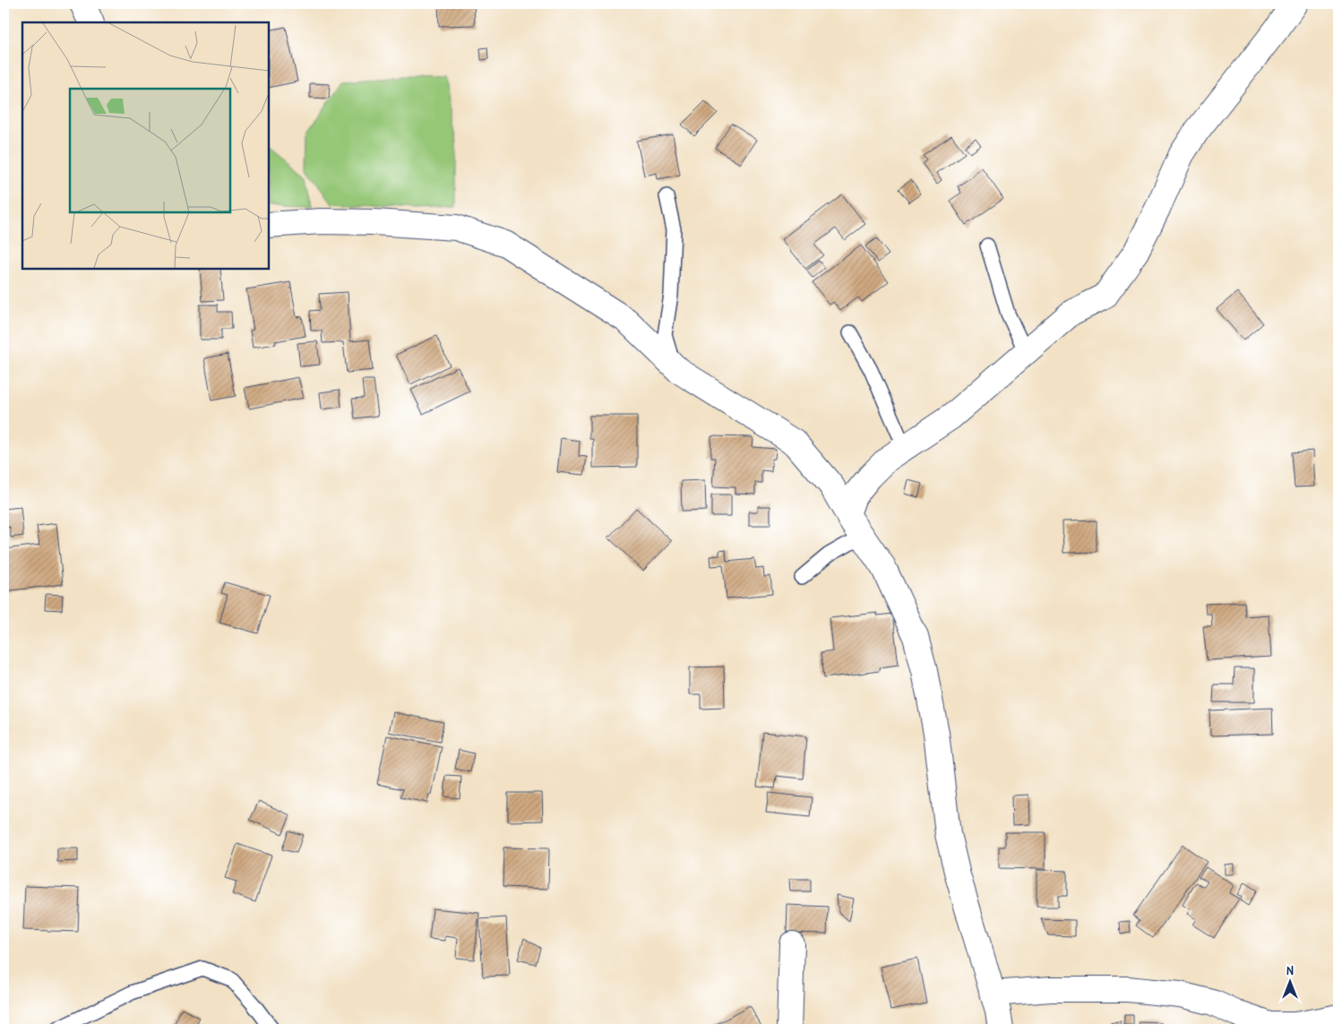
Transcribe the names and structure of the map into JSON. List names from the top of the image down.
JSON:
{
  "north": "top"
}
